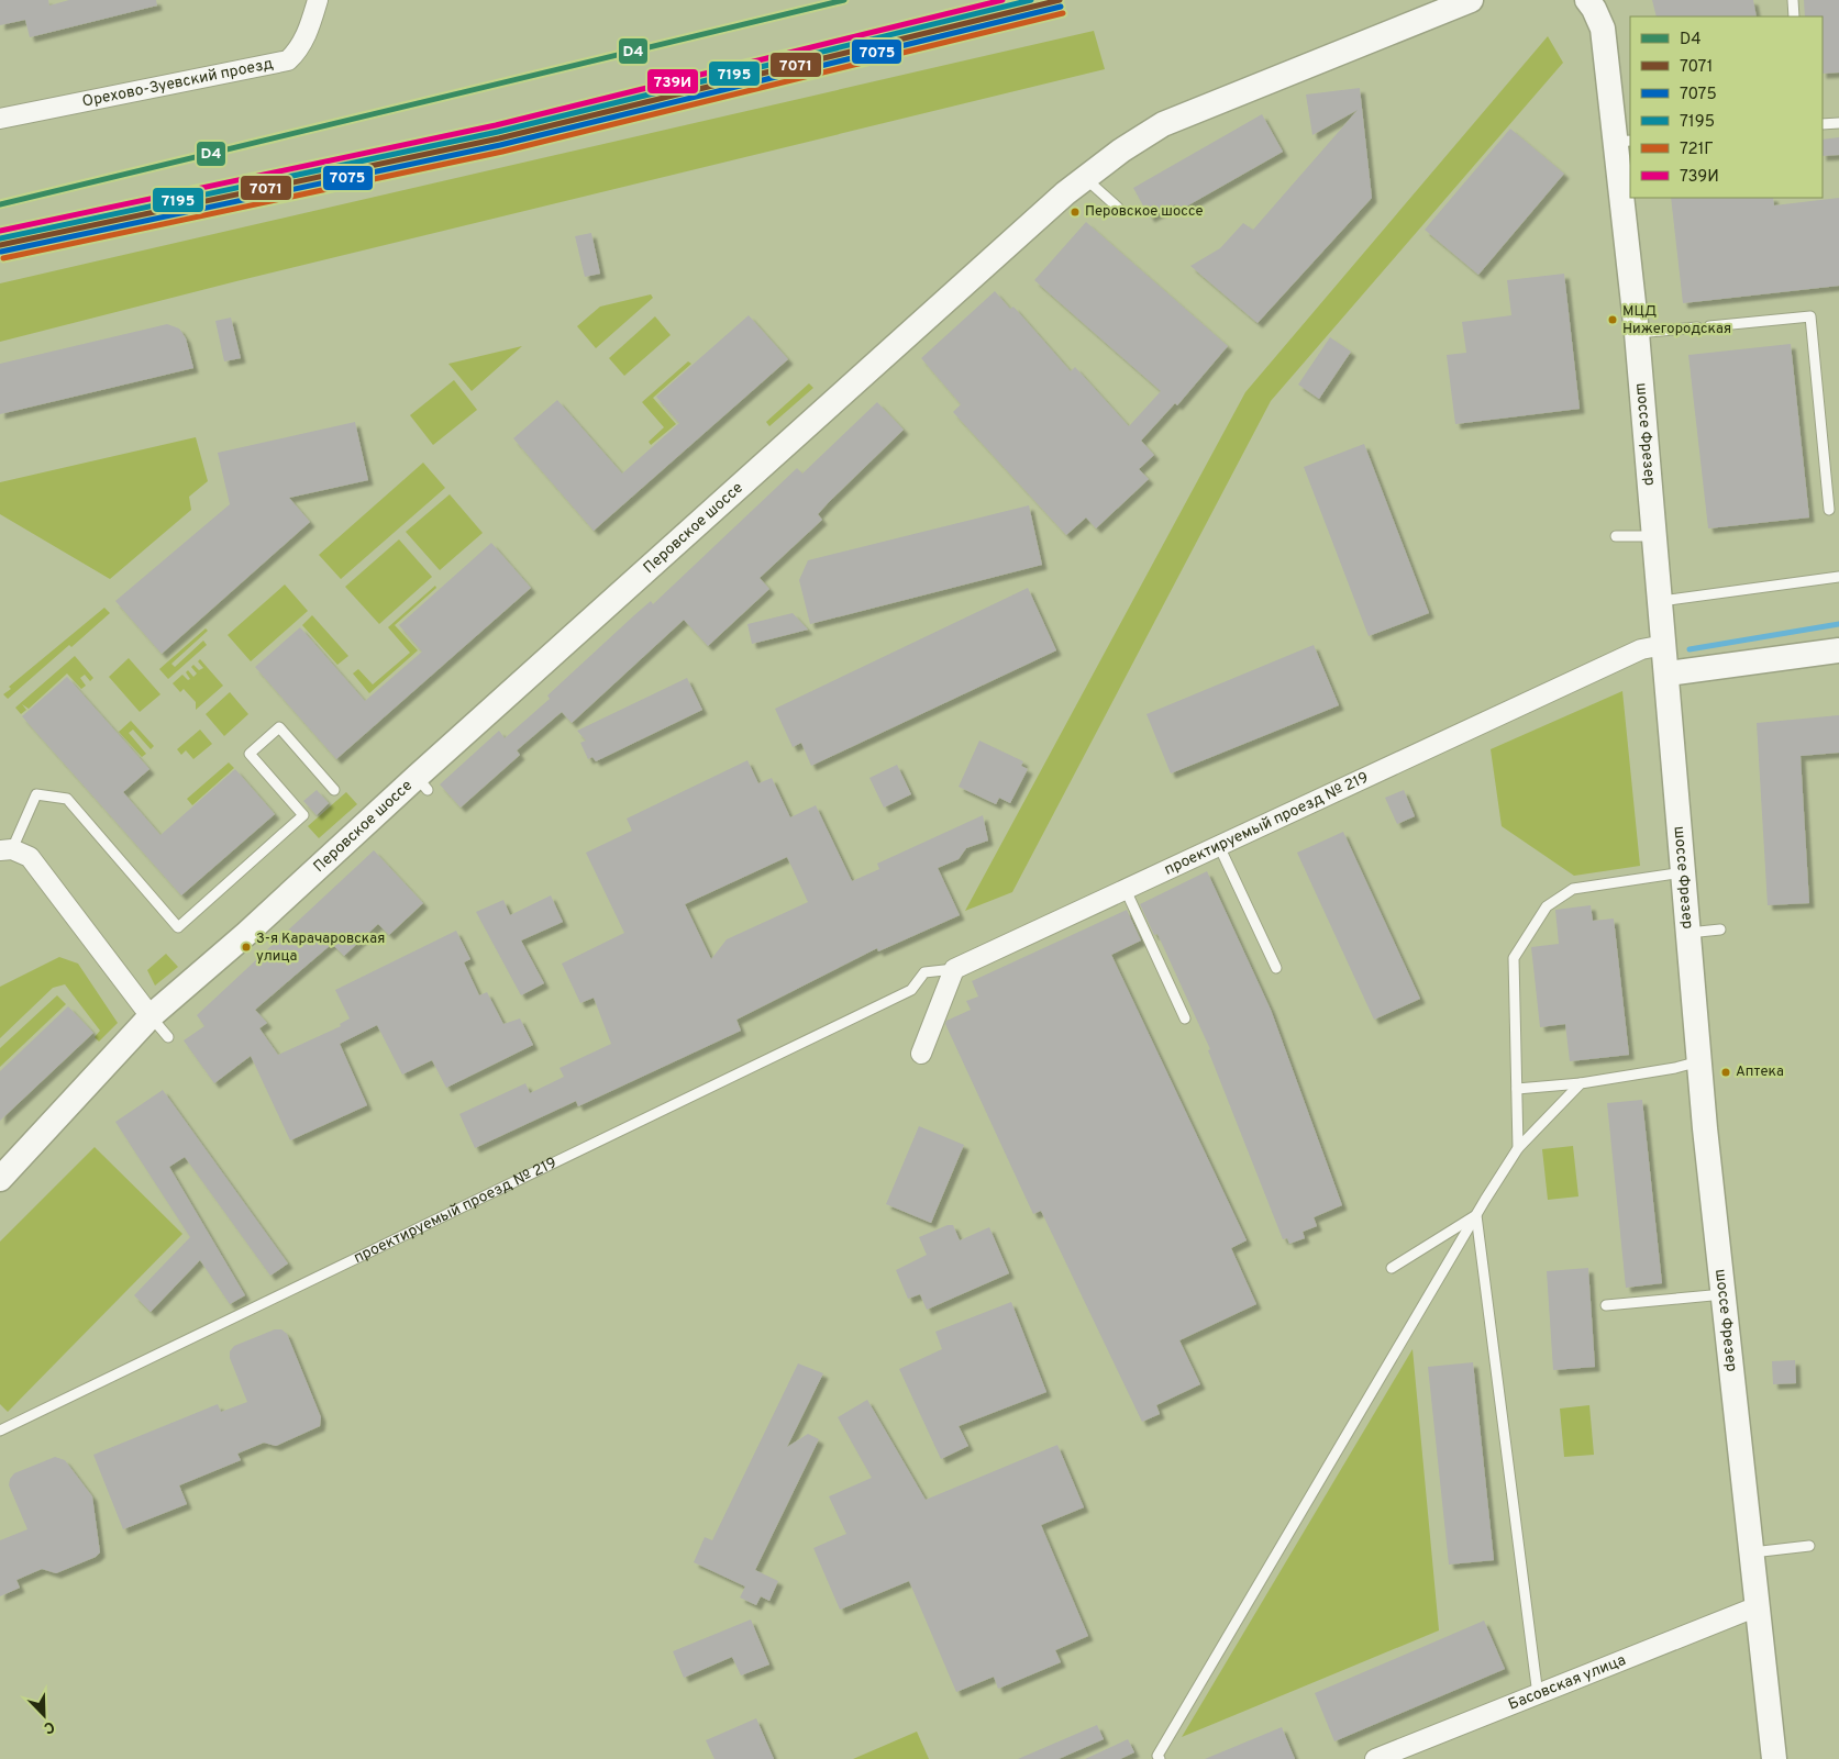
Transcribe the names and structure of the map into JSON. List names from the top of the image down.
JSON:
{
  "streets": {
    "street": [
      "Орехово-Зуевский проезд",
      "шоссе Фрезер",
      "Перовское шоссе",
      "проектируемый проезд № 219",
      "Басовская улица"
    ]
  },
  "crossings": [
    ["шоссе Фрезер", "проектируемый проезд № 219"],
    ["шоссе Фрезер", "Басовская улица"]
  ],
  "places": [
    "Перовское шоссе",
    "МЦД Нижегородская",
    "3-я Карачаровская улица",
    "Аптека"
  ],
  "lines": [
    "transit line D4",
    "transit line 7071",
    "transit line 7195",
    "transit line 739И",
    "transit line 7075",
    "transit line 721Г"
  ],
  "legend": [
    "D4",
    "7071",
    "7075",
    "7195",
    "721Г",
    "739И"
  ],
  "north": "bottom right"
}
